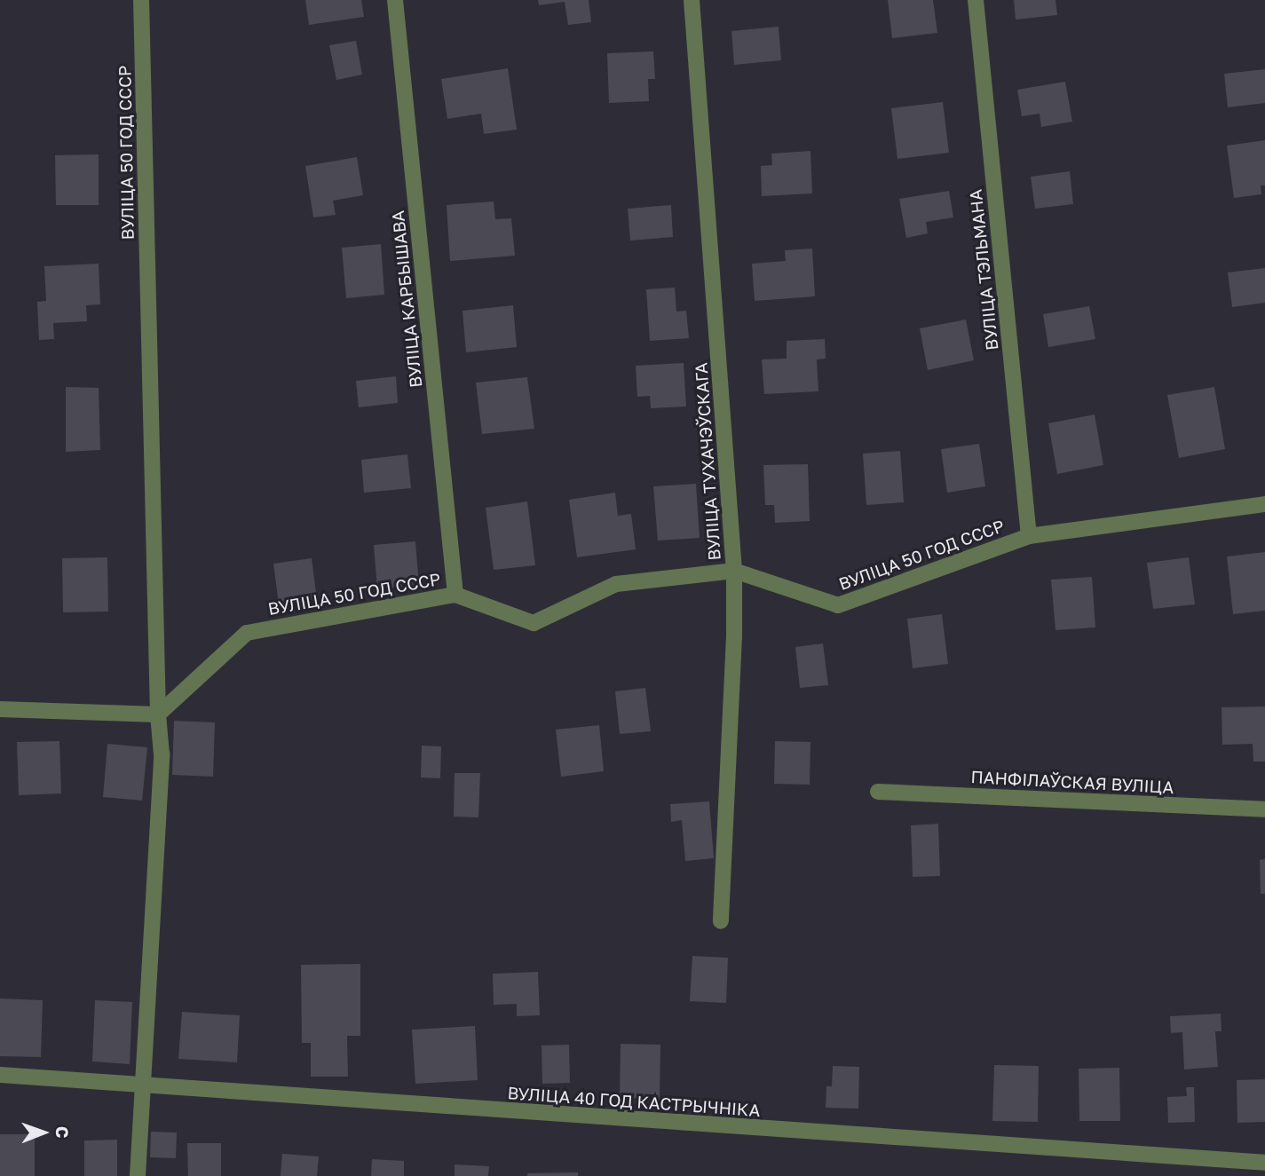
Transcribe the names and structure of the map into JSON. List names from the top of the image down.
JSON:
{
  "streets": {
    "street": [
      "ВУЛІЦА 50 ГОД СССР",
      "ВУЛІЦА ТЭЛЬМАНА",
      "ВУЛІЦА КАРБЫШАВА",
      "ВУЛІЦА ТУХАЧЭЎСКАГА",
      "ПАНФІЛАЎСКАЯ ВУЛІЦА",
      "ВУЛІЦА 40 ГОД КАСТРЫЧНІКА"
    ]
  },
  "crossings": [
    ["ВУЛІЦА 50 ГОД СССР", "ВУЛІЦА ТЭЛЬМАНА"],
    ["ВУЛІЦА 50 ГОД СССР", "ВУЛІЦА КАРБЫШАВА"],
    ["ВУЛІЦА 50 ГОД СССР", "ВУЛІЦА ТУХАЧЭЎСКАГА"]
  ],
  "north": "right"
}
